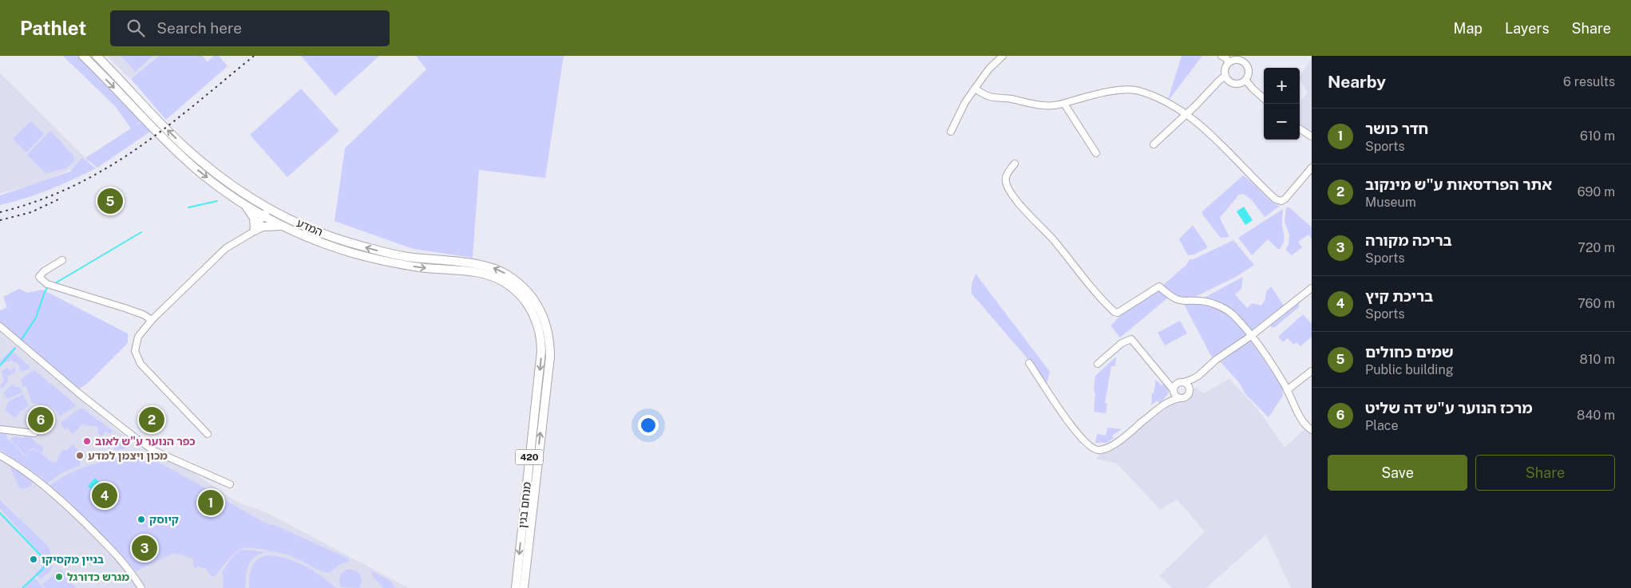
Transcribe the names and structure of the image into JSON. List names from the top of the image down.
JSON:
{
  "streets": {
    "main road": ["המדע", "420", "מנחם בגין"]
  },
  "crossings": [
    ["המדע", "מנחם בגין"]
  ],
  "places": [
    "כפר הנוער ע\"ש לאוב",
    "מכון ויצמן למדע",
    "קיוסק",
    "בניין מקסיקו",
    "מגרש כדורגל"
  ],
  "page": {
    "header": "Pathlet",
    "search": "Search here",
    "nav": ["Map", "Layers", "Share"],
    "heading": ["Nearby", "6 results"],
    "map_buttons": ["+", "−"],
    "list": [
      {
        "mark": "1",
        "name": "חדר כושר",
        "note": "Sports",
        "value": "610 m"
      },
      {
        "mark": "2",
        "name": "אתר הפרדסאות ע\"ש מינקוב",
        "note": "Museum",
        "value": "690 m"
      },
      {
        "mark": "3",
        "name": "בריכה מקורה",
        "note": "Sports",
        "value": "720 m"
      },
      {
        "mark": "4",
        "name": "בריכת קיץ",
        "note": "Sports",
        "value": "760 m"
      },
      {
        "mark": "5",
        "name": "שמים כחולים",
        "note": "Public building",
        "value": "810 m"
      },
      {
        "mark": "6",
        "name": "מרכז הנוער ע\"ש דה שליט",
        "note": "Place",
        "value": "840 m"
      }
    ],
    "pins": [
      "5",
      "2",
      "6",
      "4",
      "1",
      "3"
    ],
    "buttons": ["Save", "Share"]
  }
}
